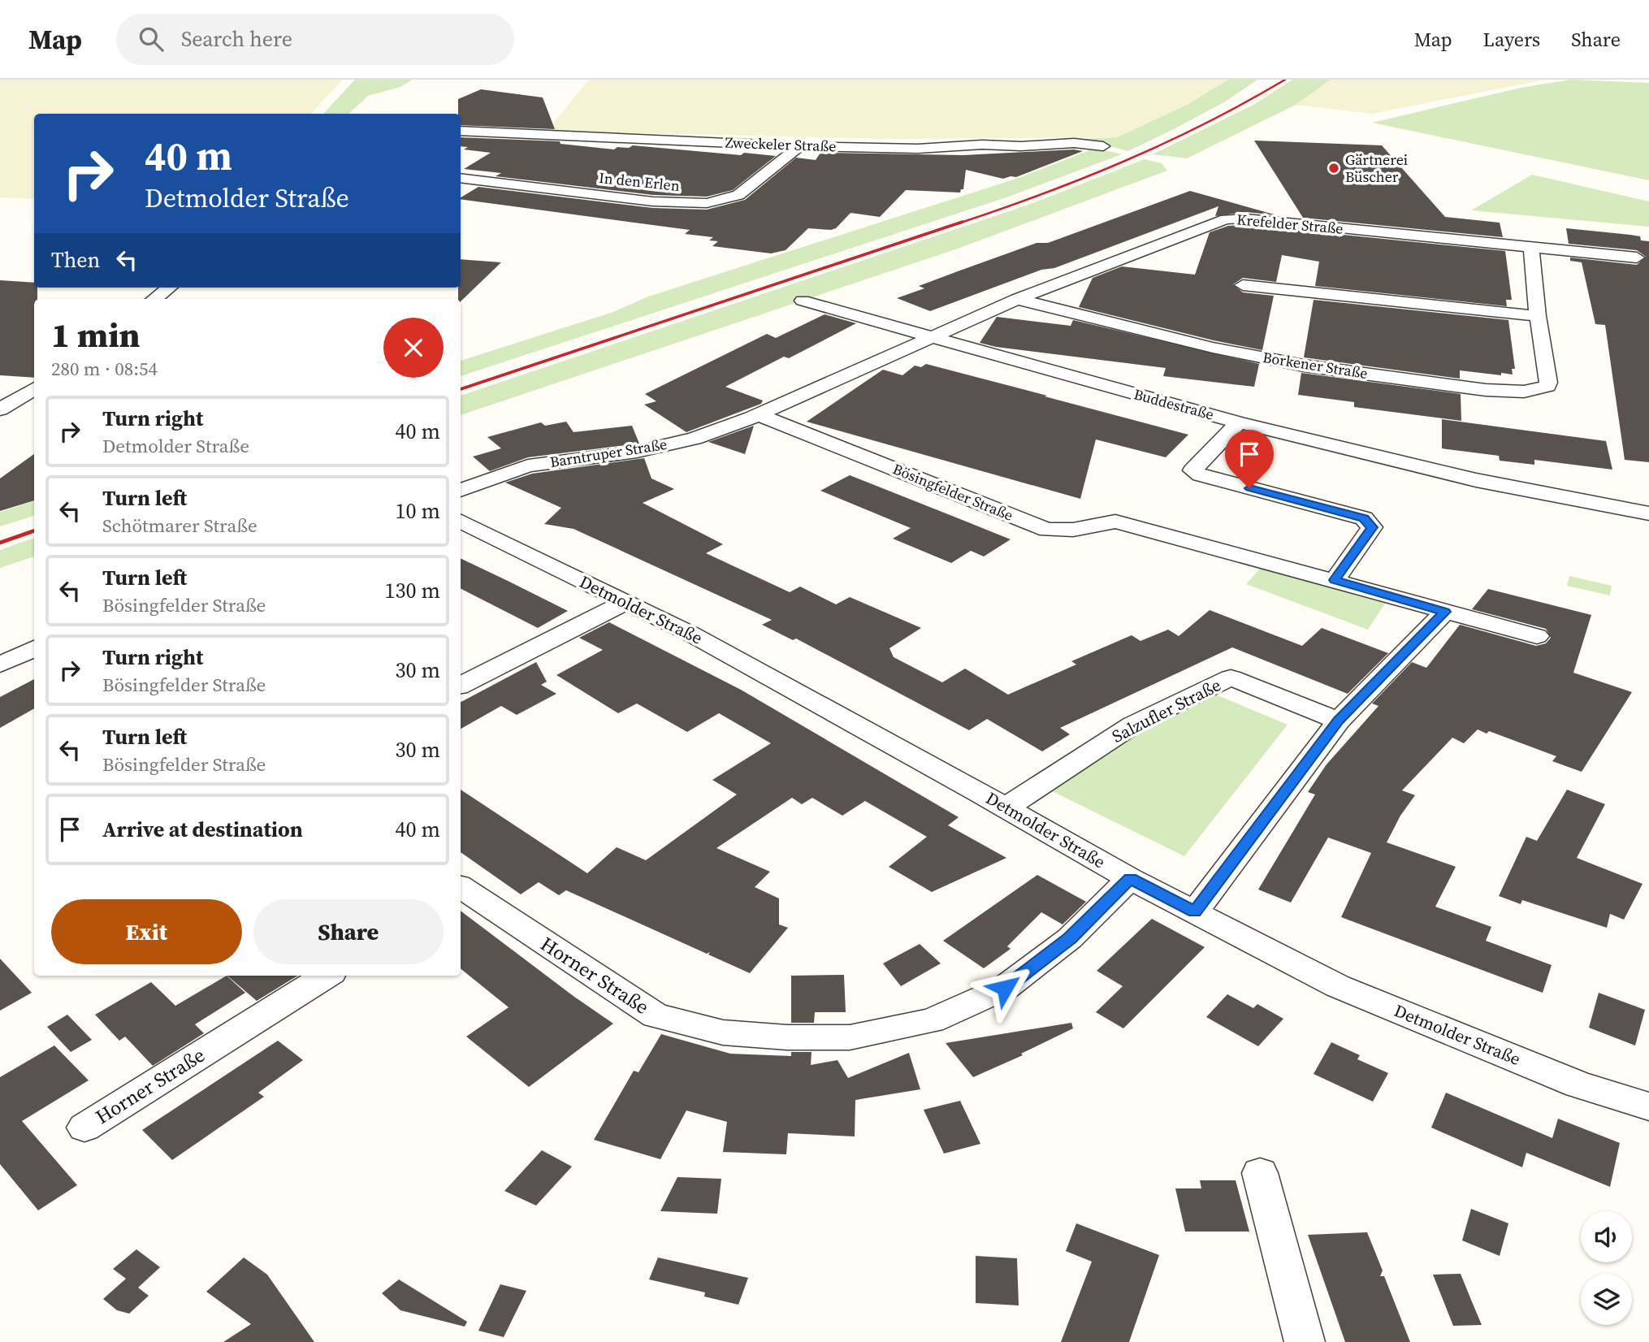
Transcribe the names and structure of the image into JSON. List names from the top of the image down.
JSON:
{
  "streets": {
    "street": [
      "Zweckeler Straße",
      "In den Erlen",
      "Krefelder Straße",
      "Borkener Straße",
      "Buddestraße",
      "Barntruper Straße",
      "Bösingfelder Straße",
      "Detmolder Straße",
      "Salzufler Straße",
      "Horner Straße"
    ]
  },
  "crossings": [
    ["Zweckeler Straße", "In den Erlen"],
    ["Krefelder Straße", "Borkener Straße"],
    ["Krefelder Straße", "Buddestraße"],
    ["Barntruper Straße", "Bösingfelder Straße"],
    ["Detmolder Straße", "Salzufler Straße"],
    ["Detmolder Straße", "Horner Straße"]
  ],
  "places": ["Gärtnerei Büscher"],
  "page": {
    "header": "Map",
    "search": "Search here",
    "nav": ["Map", "Layers", "Share"],
    "turn": ["40 m", "Detmolder Straße"],
    "then": "Then",
    "heading": ["1 min", "280 m · 08:54"],
    "list": [
      {
        "name": "Turn right",
        "note": "Detmolder Straße",
        "value": "40 m"
      },
      {
        "name": "Turn left",
        "note": "Schötmarer Straße",
        "value": "10 m"
      },
      {
        "name": "Turn left",
        "note": "Bösingfelder Straße",
        "value": "130 m"
      },
      {
        "name": "Turn right",
        "note": "Bösingfelder Straße",
        "value": "30 m"
      },
      {
        "name": "Turn left",
        "note": "Bösingfelder Straße",
        "value": "30 m"
      },
      {
        "name": "Arrive at destination",
        "value": "40 m"
      }
    ],
    "buttons": ["Exit", "Share"]
  }
}
